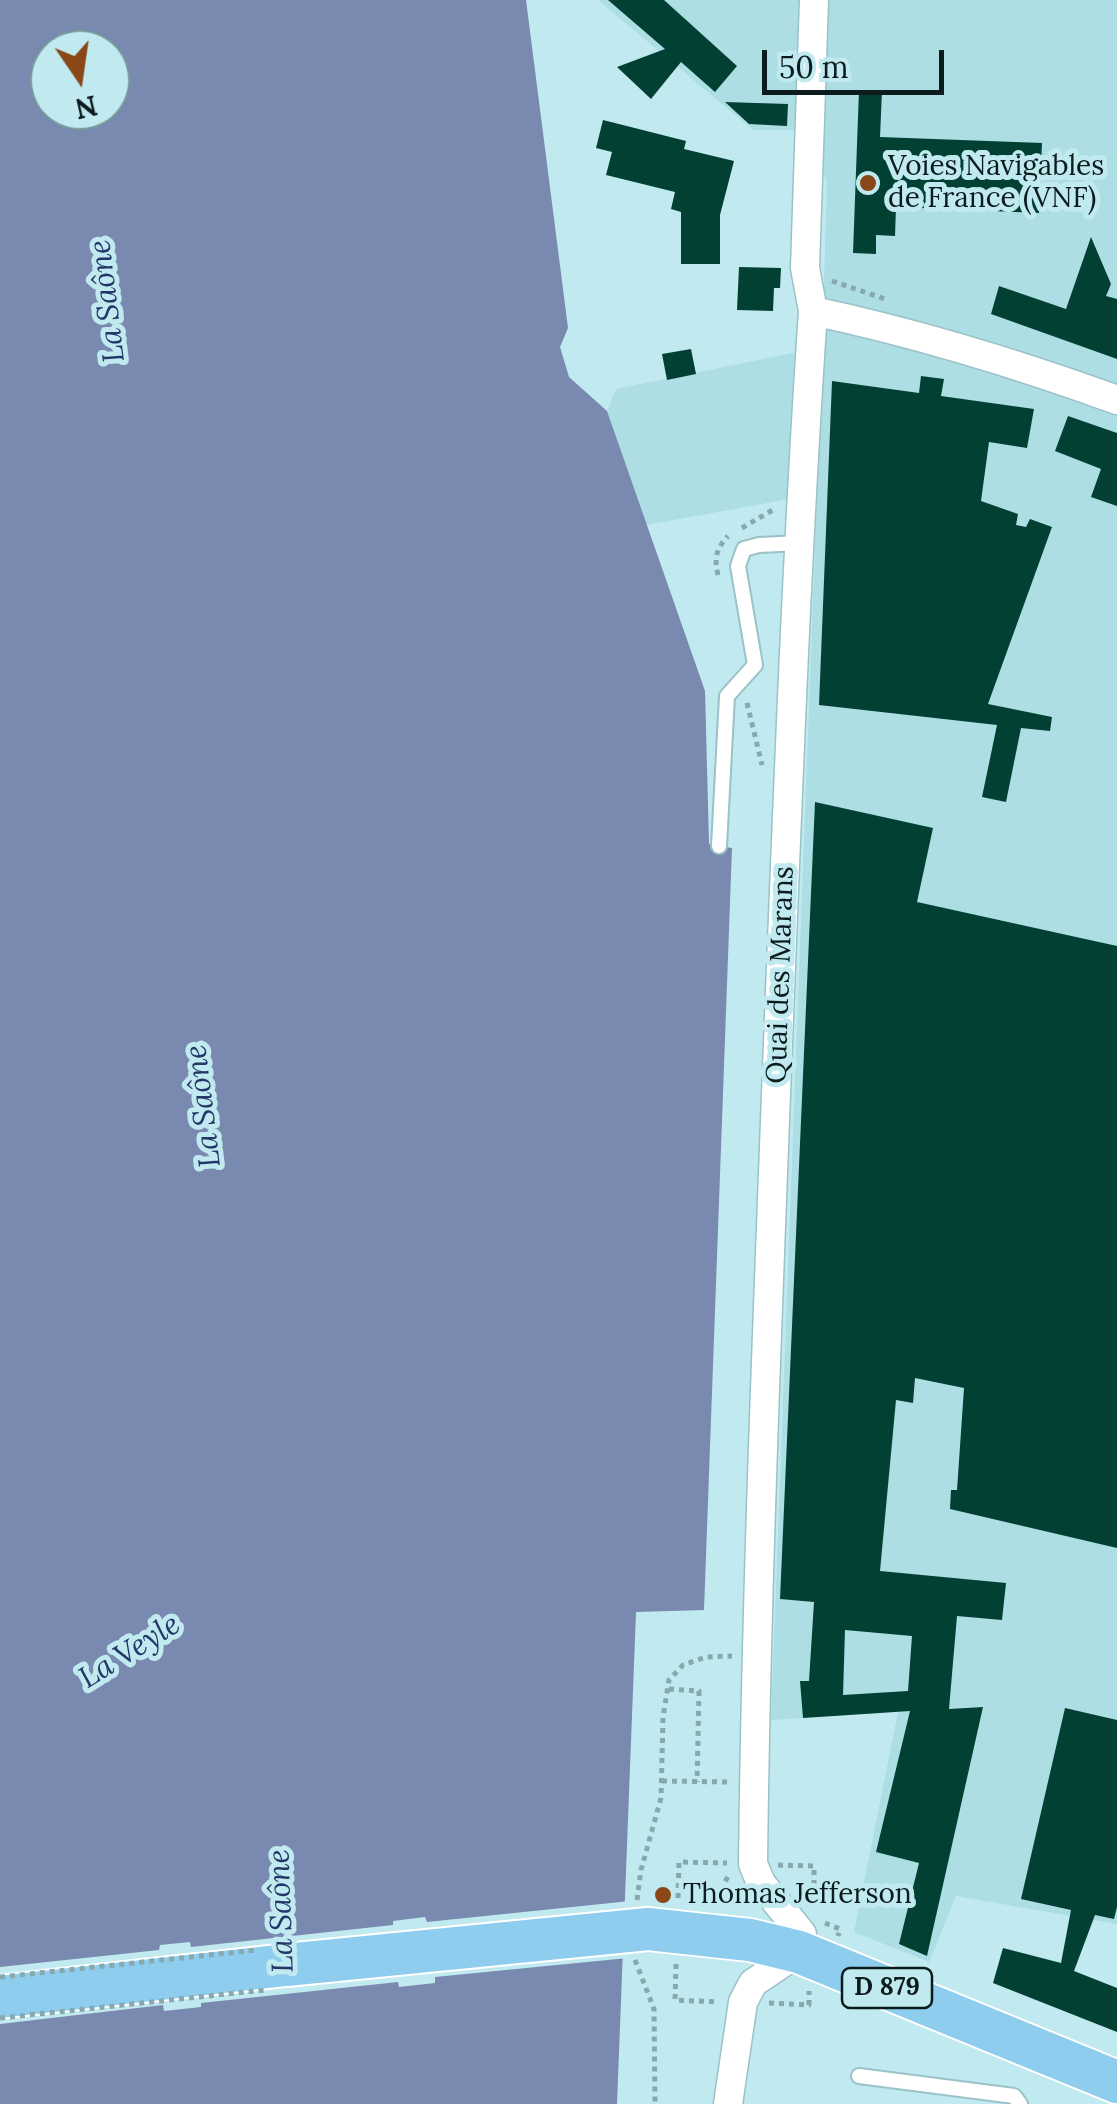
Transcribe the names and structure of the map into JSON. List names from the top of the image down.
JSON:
{
  "streets": {
    "main road": ["D 879"],
    "street": ["Quai des Marans"]
  },
  "crossings": [
    ["Quai des Marans", "D 879"]
  ],
  "water": ["La Saône", "La Veyle"],
  "places": ["Voies Navigables de France (VNF)", "Thomas Jefferson"],
  "scale_bar": "50 m",
  "north": "bottom"
}
